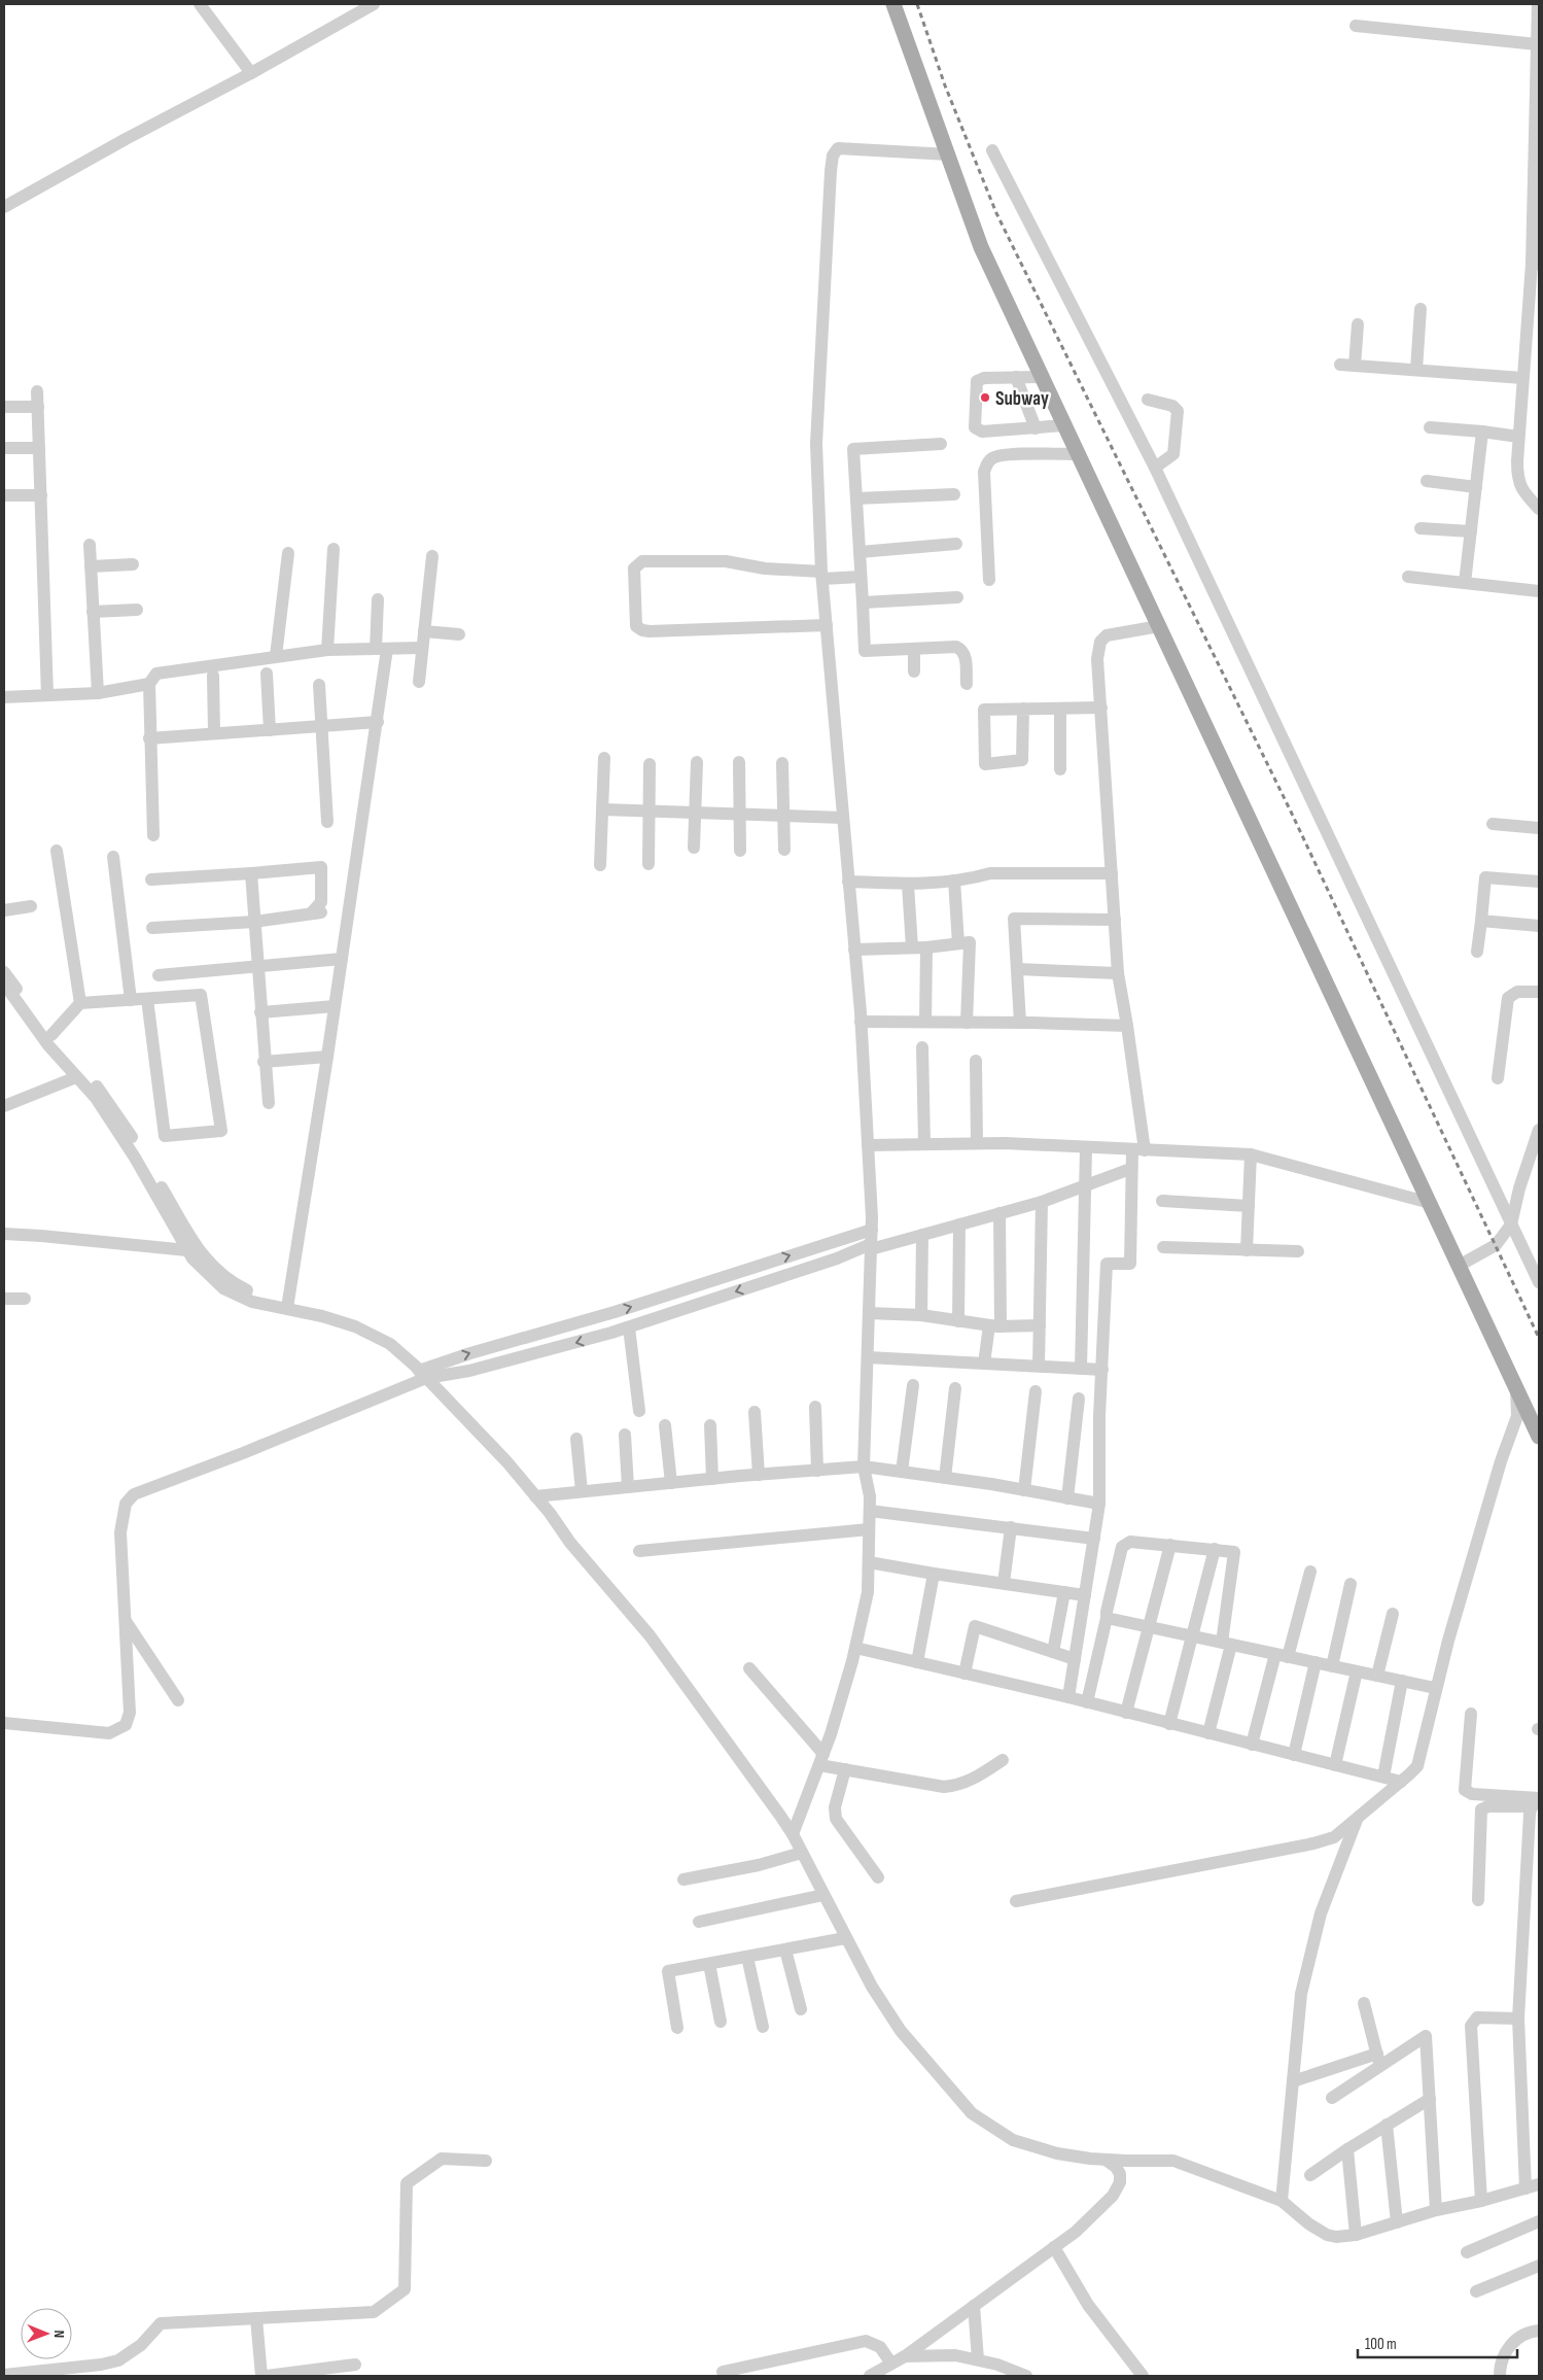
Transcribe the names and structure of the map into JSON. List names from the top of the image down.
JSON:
{
  "places": ["Subway"],
  "scale_bar": "100 m",
  "north": "right"
}
